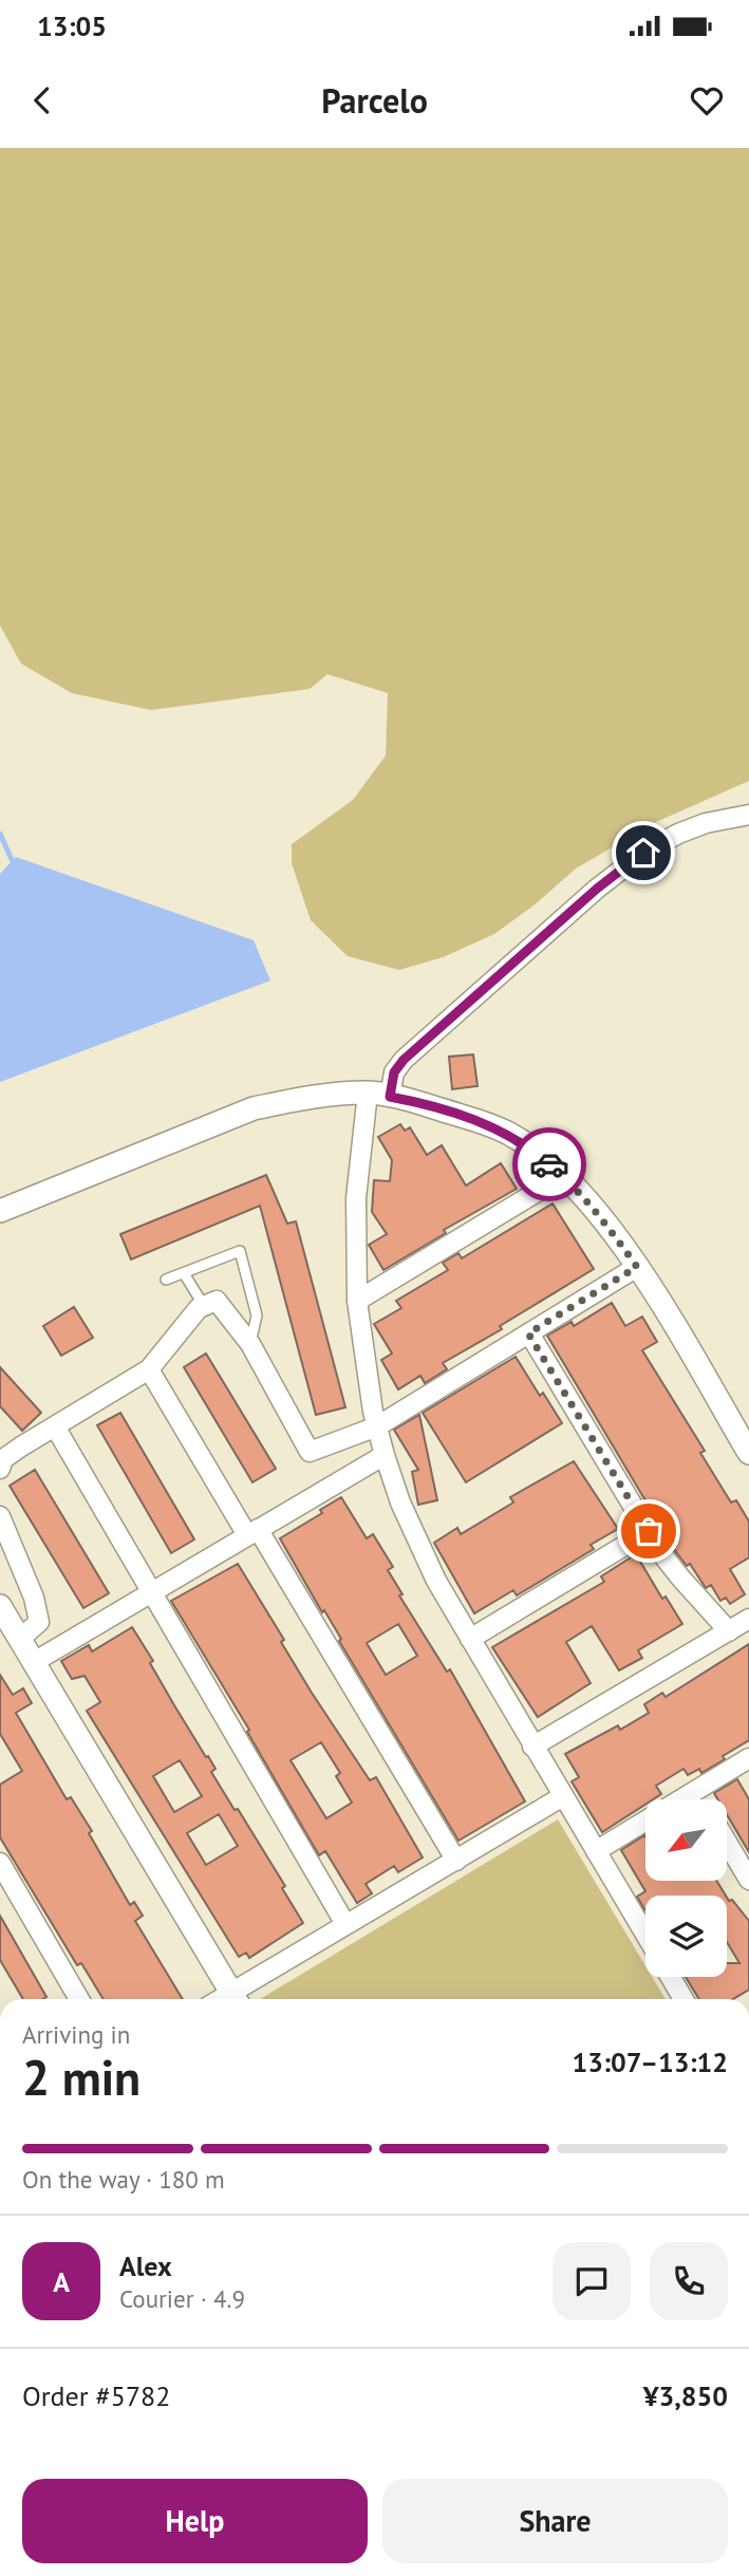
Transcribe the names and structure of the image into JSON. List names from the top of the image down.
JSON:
{
  "north": "bottom left",
  "page": {
    "status": "13:05",
    "header": "Parcelo",
    "heading": ["2 min", "Arriving in", "13:07–13:12"],
    "panel": [
      "Alex",
      "Courier · 4.9",
      "Order #5782",
      "¥3,850"
    ],
    "bar": "On the way · 180 m",
    "round": "A",
    "buttons": ["Help", "Share"]
  }
}
